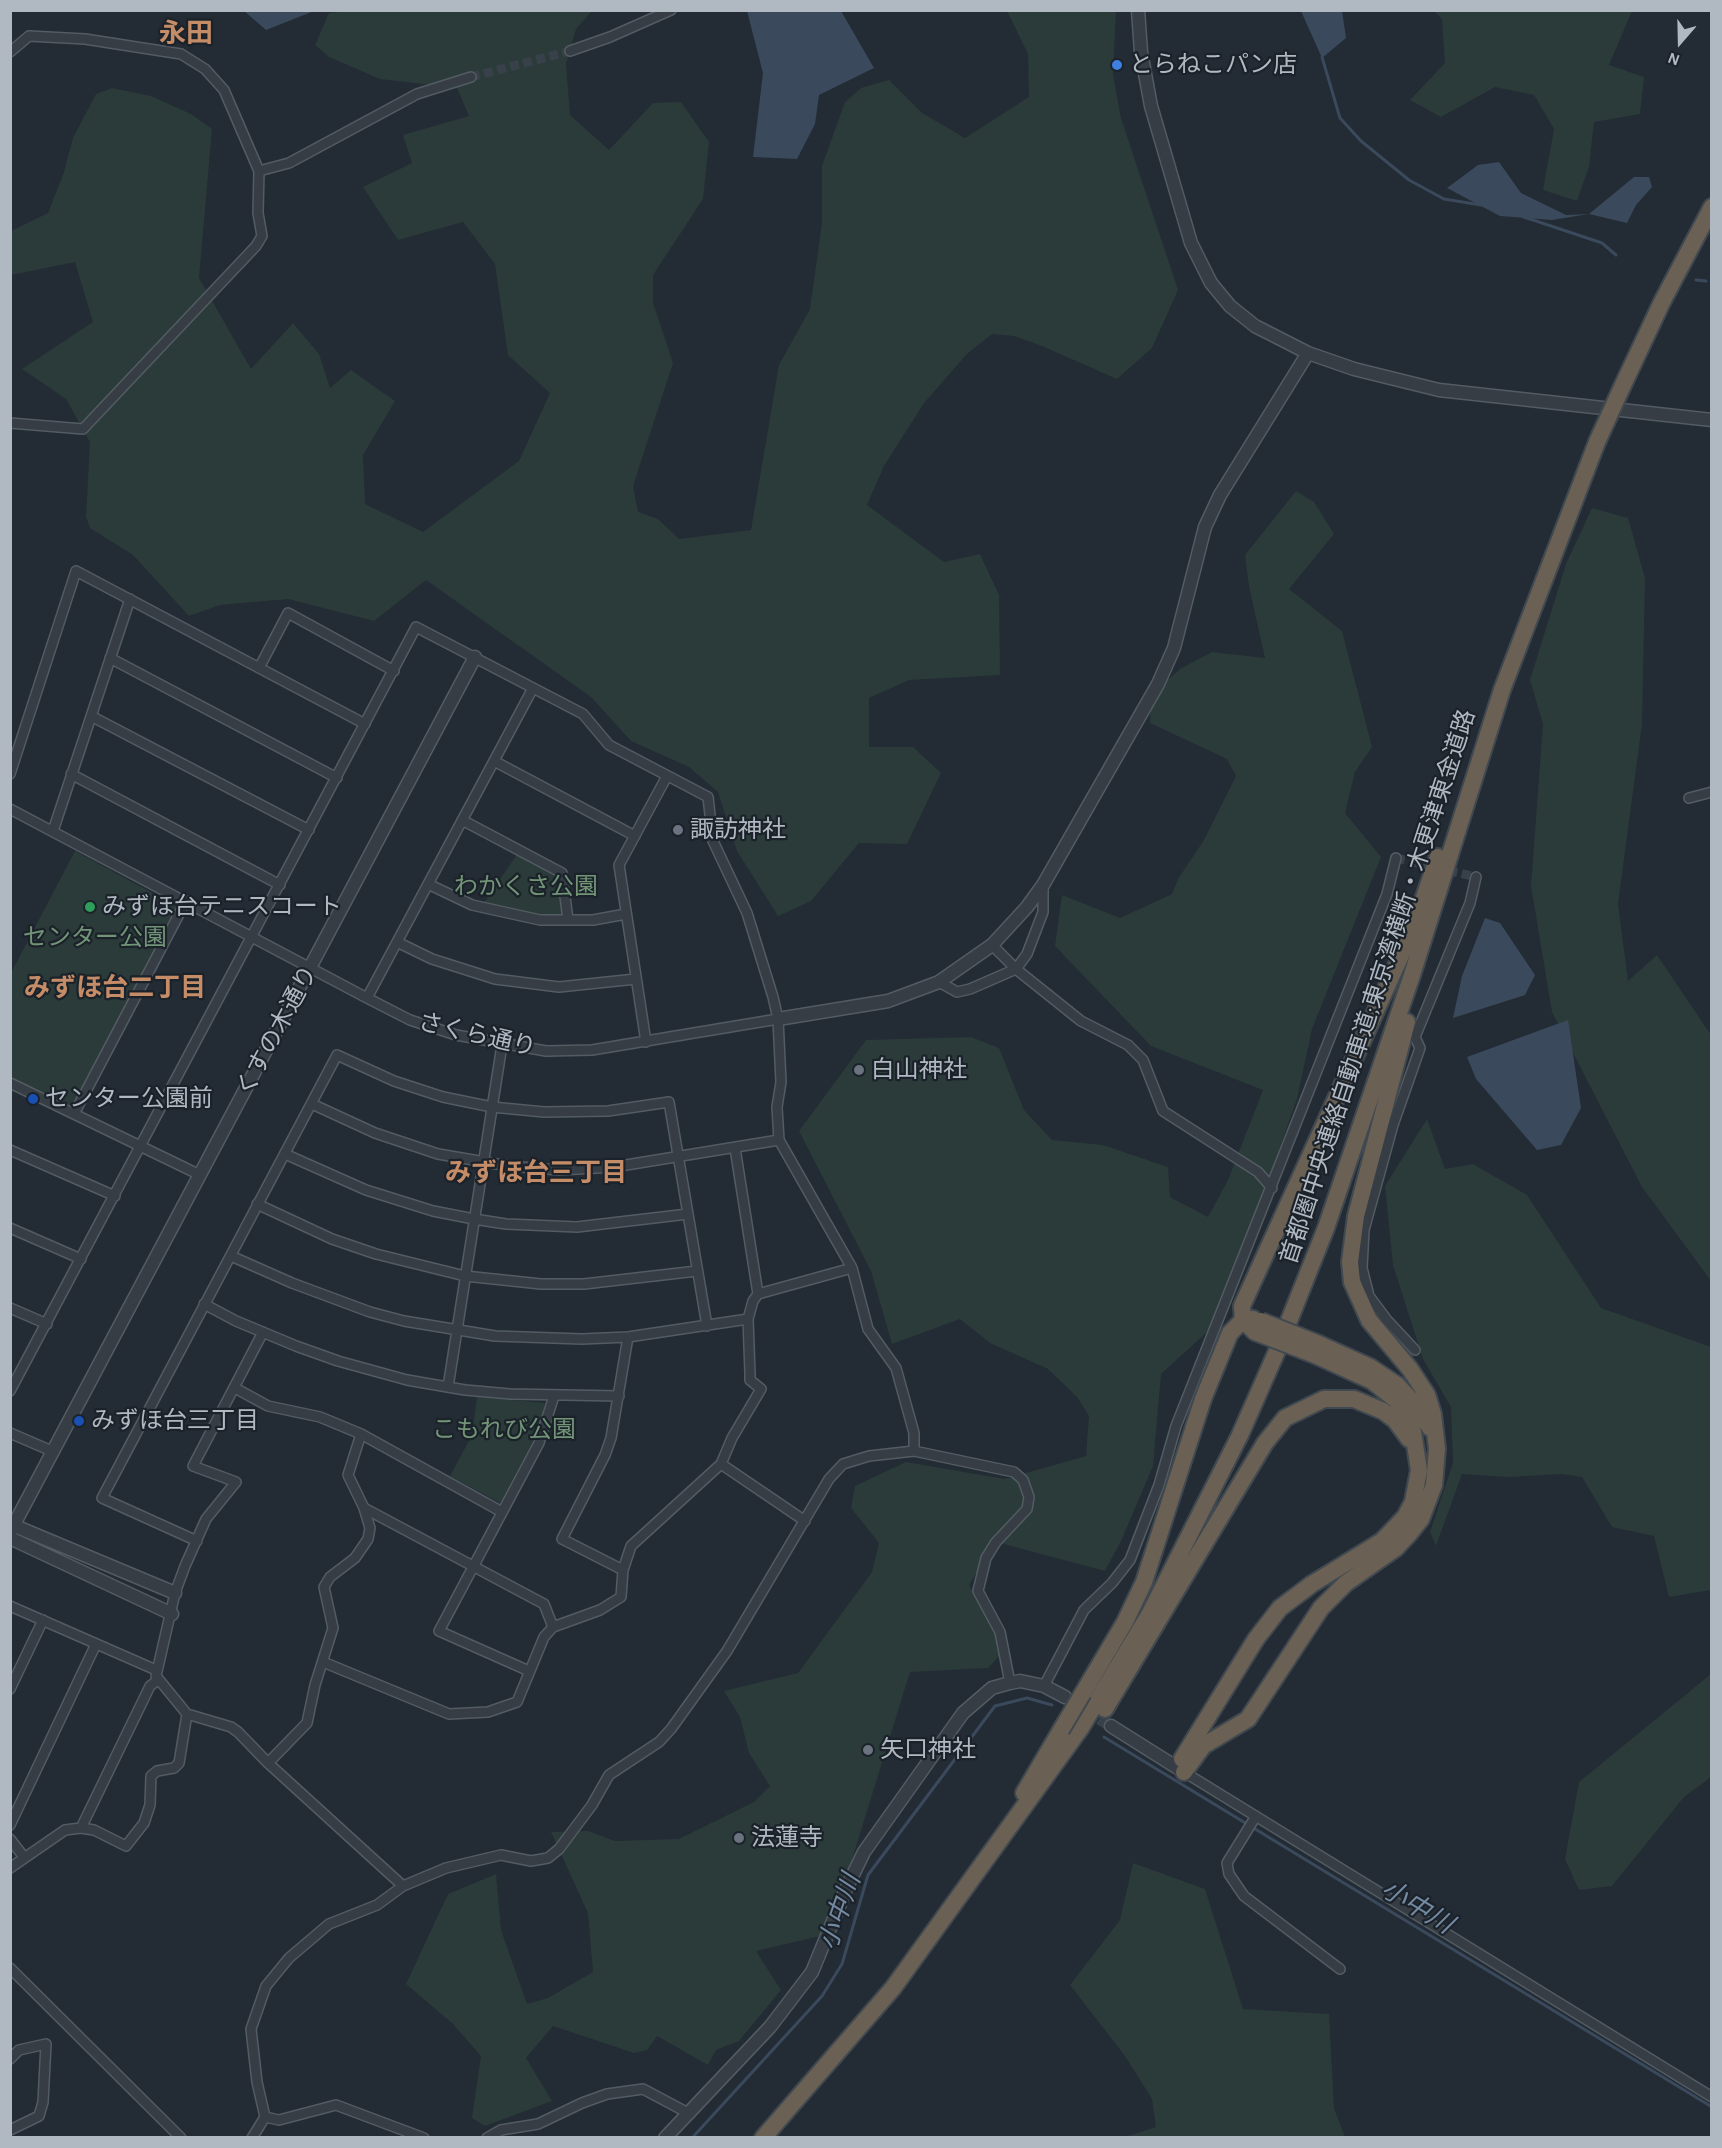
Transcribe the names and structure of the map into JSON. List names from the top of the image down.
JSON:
{
  "streets": {
    "highway": ["首都圏中央連絡自動車道;東京湾横断・木更津東金道路"],
    "street": ["くすの木通り", "さくら通り"]
  },
  "crossings": [
    ["くすの木通り", "さくら通り"]
  ],
  "districts": ["永田", "みずほ台二丁目", "みずほ台三丁目"],
  "water": ["小中川"],
  "parks": ["わかくさ公園", "センター公園", "こもれび公園"],
  "places": [
    "とらねこパン店",
    "諏訪神社",
    "みずほ台テニスコート",
    "白山神社",
    "センター公園前",
    "みずほ台三丁目",
    "矢口神社",
    "法蓮寺"
  ],
  "north": "bottom"
}
